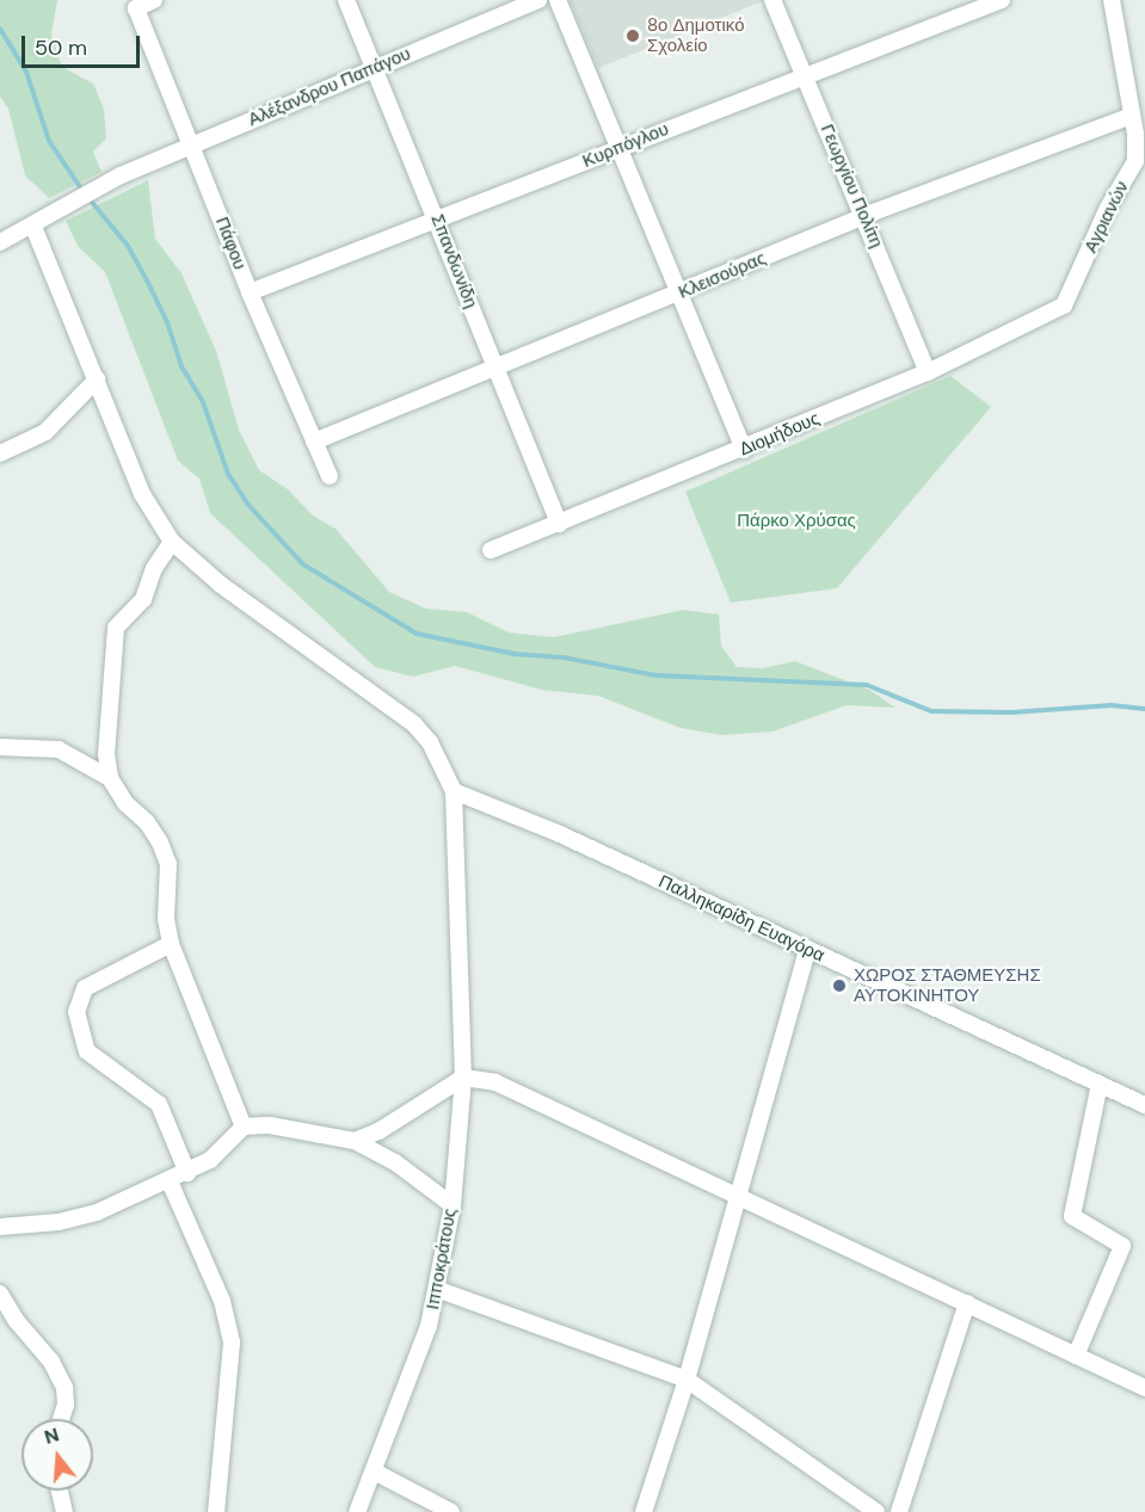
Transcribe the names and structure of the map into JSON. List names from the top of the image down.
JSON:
{
  "streets": {
    "street": [
      "Αλέξανδρου Παπάγου",
      "Κυρπόγλου",
      "Γεωργίου Πολίτη",
      "Αγριανών",
      "Πάφου",
      "Σπανδωνίδη",
      "Κλεισούρας",
      "Διομήδους",
      "Παλληκαρίδη Ευαγόρα",
      "Ιπποκράτους"
    ]
  },
  "crossings": [
    ["Αλέξανδρου Παπάγου", "Πάφου"],
    ["Αλέξανδρου Παπάγου", "Σπανδωνίδη"],
    ["Κυρπόγλου", "Γεωργίου Πολίτη"],
    ["Κυρπόγλου", "Πάφου"],
    ["Κυρπόγλου", "Σπανδωνίδη"],
    ["Γεωργίου Πολίτη", "Κλεισούρας"],
    ["Γεωργίου Πολίτη", "Διομήδους"],
    ["Αγριανών", "Κλεισούρας"],
    ["Αγριανών", "Διομήδους"],
    ["Πάφου", "Κλεισούρας"],
    ["Σπανδωνίδη", "Κλεισούρας"],
    ["Σπανδωνίδη", "Διομήδους"],
    ["Παλληκαρίδη Ευαγόρα", "Ιπποκράτους"]
  ],
  "parks": ["Πάρκο Χρύσας"],
  "places": ["8ο Δημοτικό Σχολείο", "ΧΩΡΟΣ ΣΤΑΘΜΕΥΣΗΣ ΑΥΤΟΚΙΝΗΤΟΥ"],
  "scale_bar": "50 m",
  "north": "top"
}
